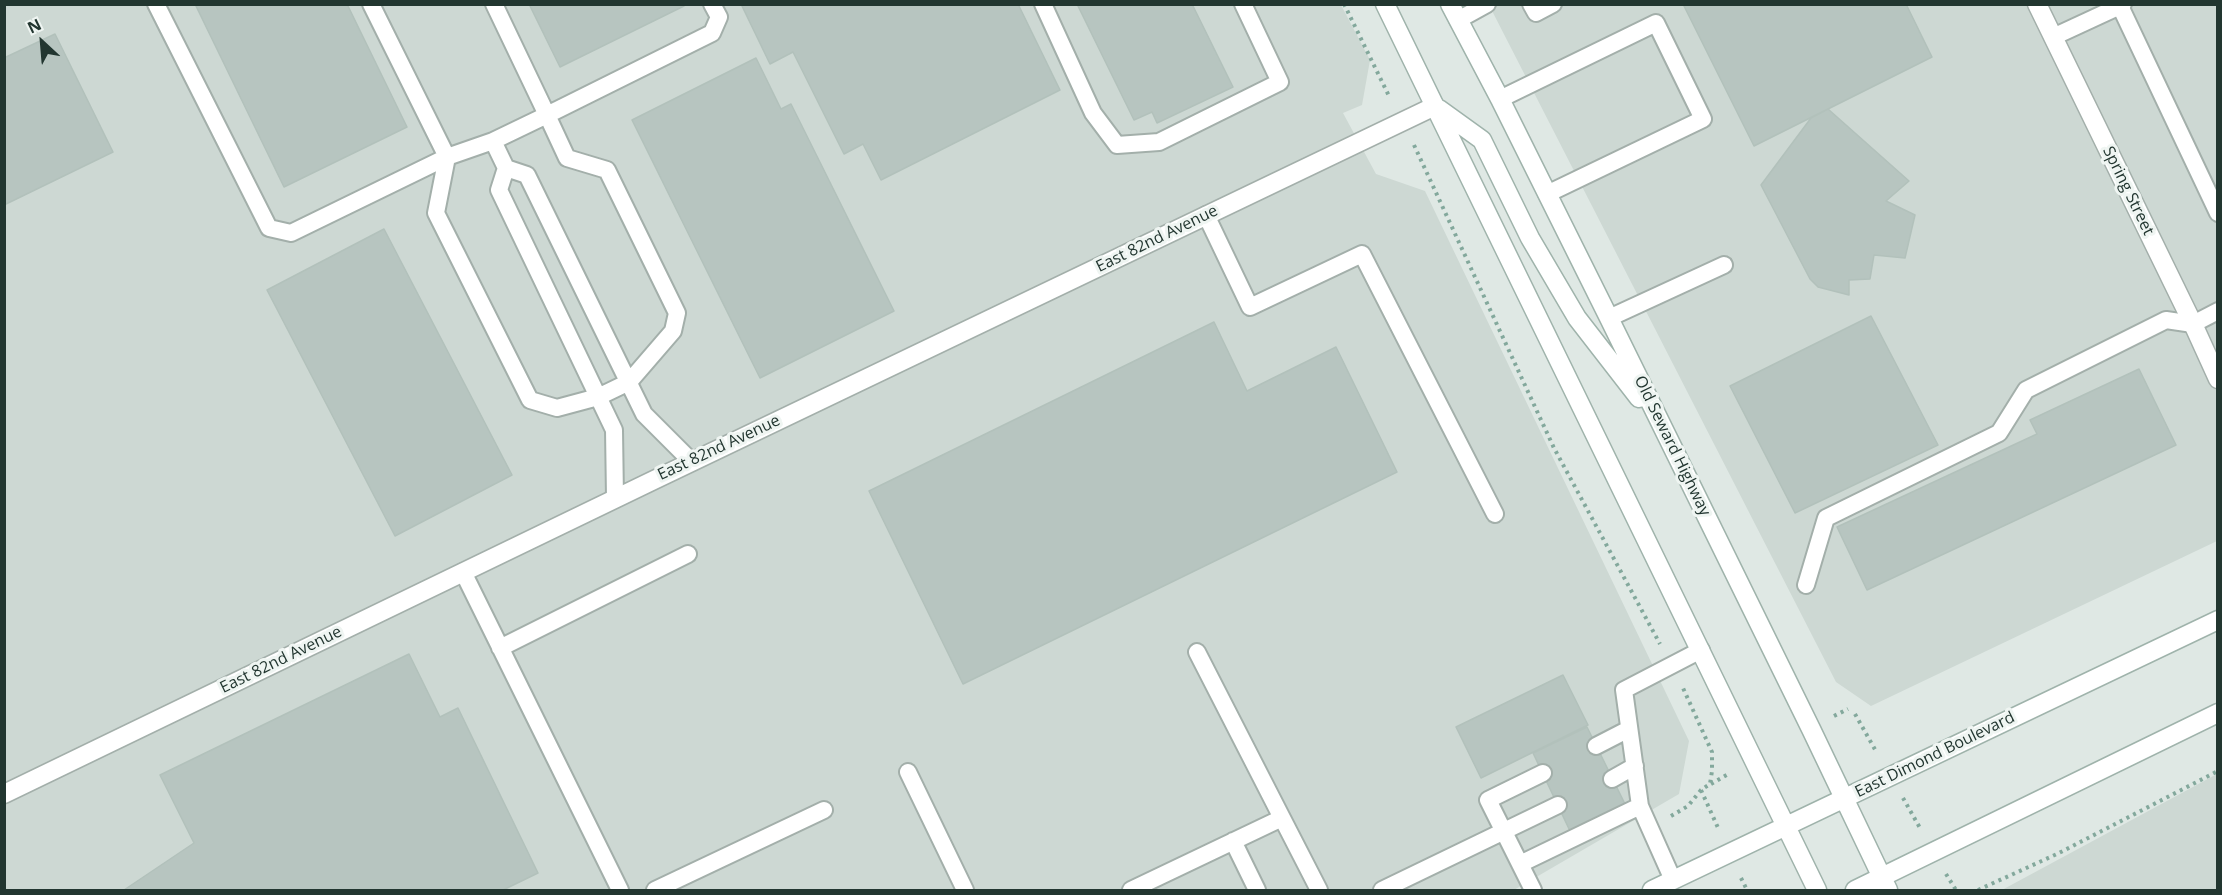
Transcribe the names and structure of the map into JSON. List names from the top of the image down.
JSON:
{
  "streets": {
    "main road": [
      "Spring Street",
      "East 82nd Avenue",
      "Old Seward Highway",
      "East Dimond Boulevard"
    ]
  },
  "crossings": [
    ["Old Seward Highway", "East Dimond Boulevard"]
  ],
  "north": "top left"
}
